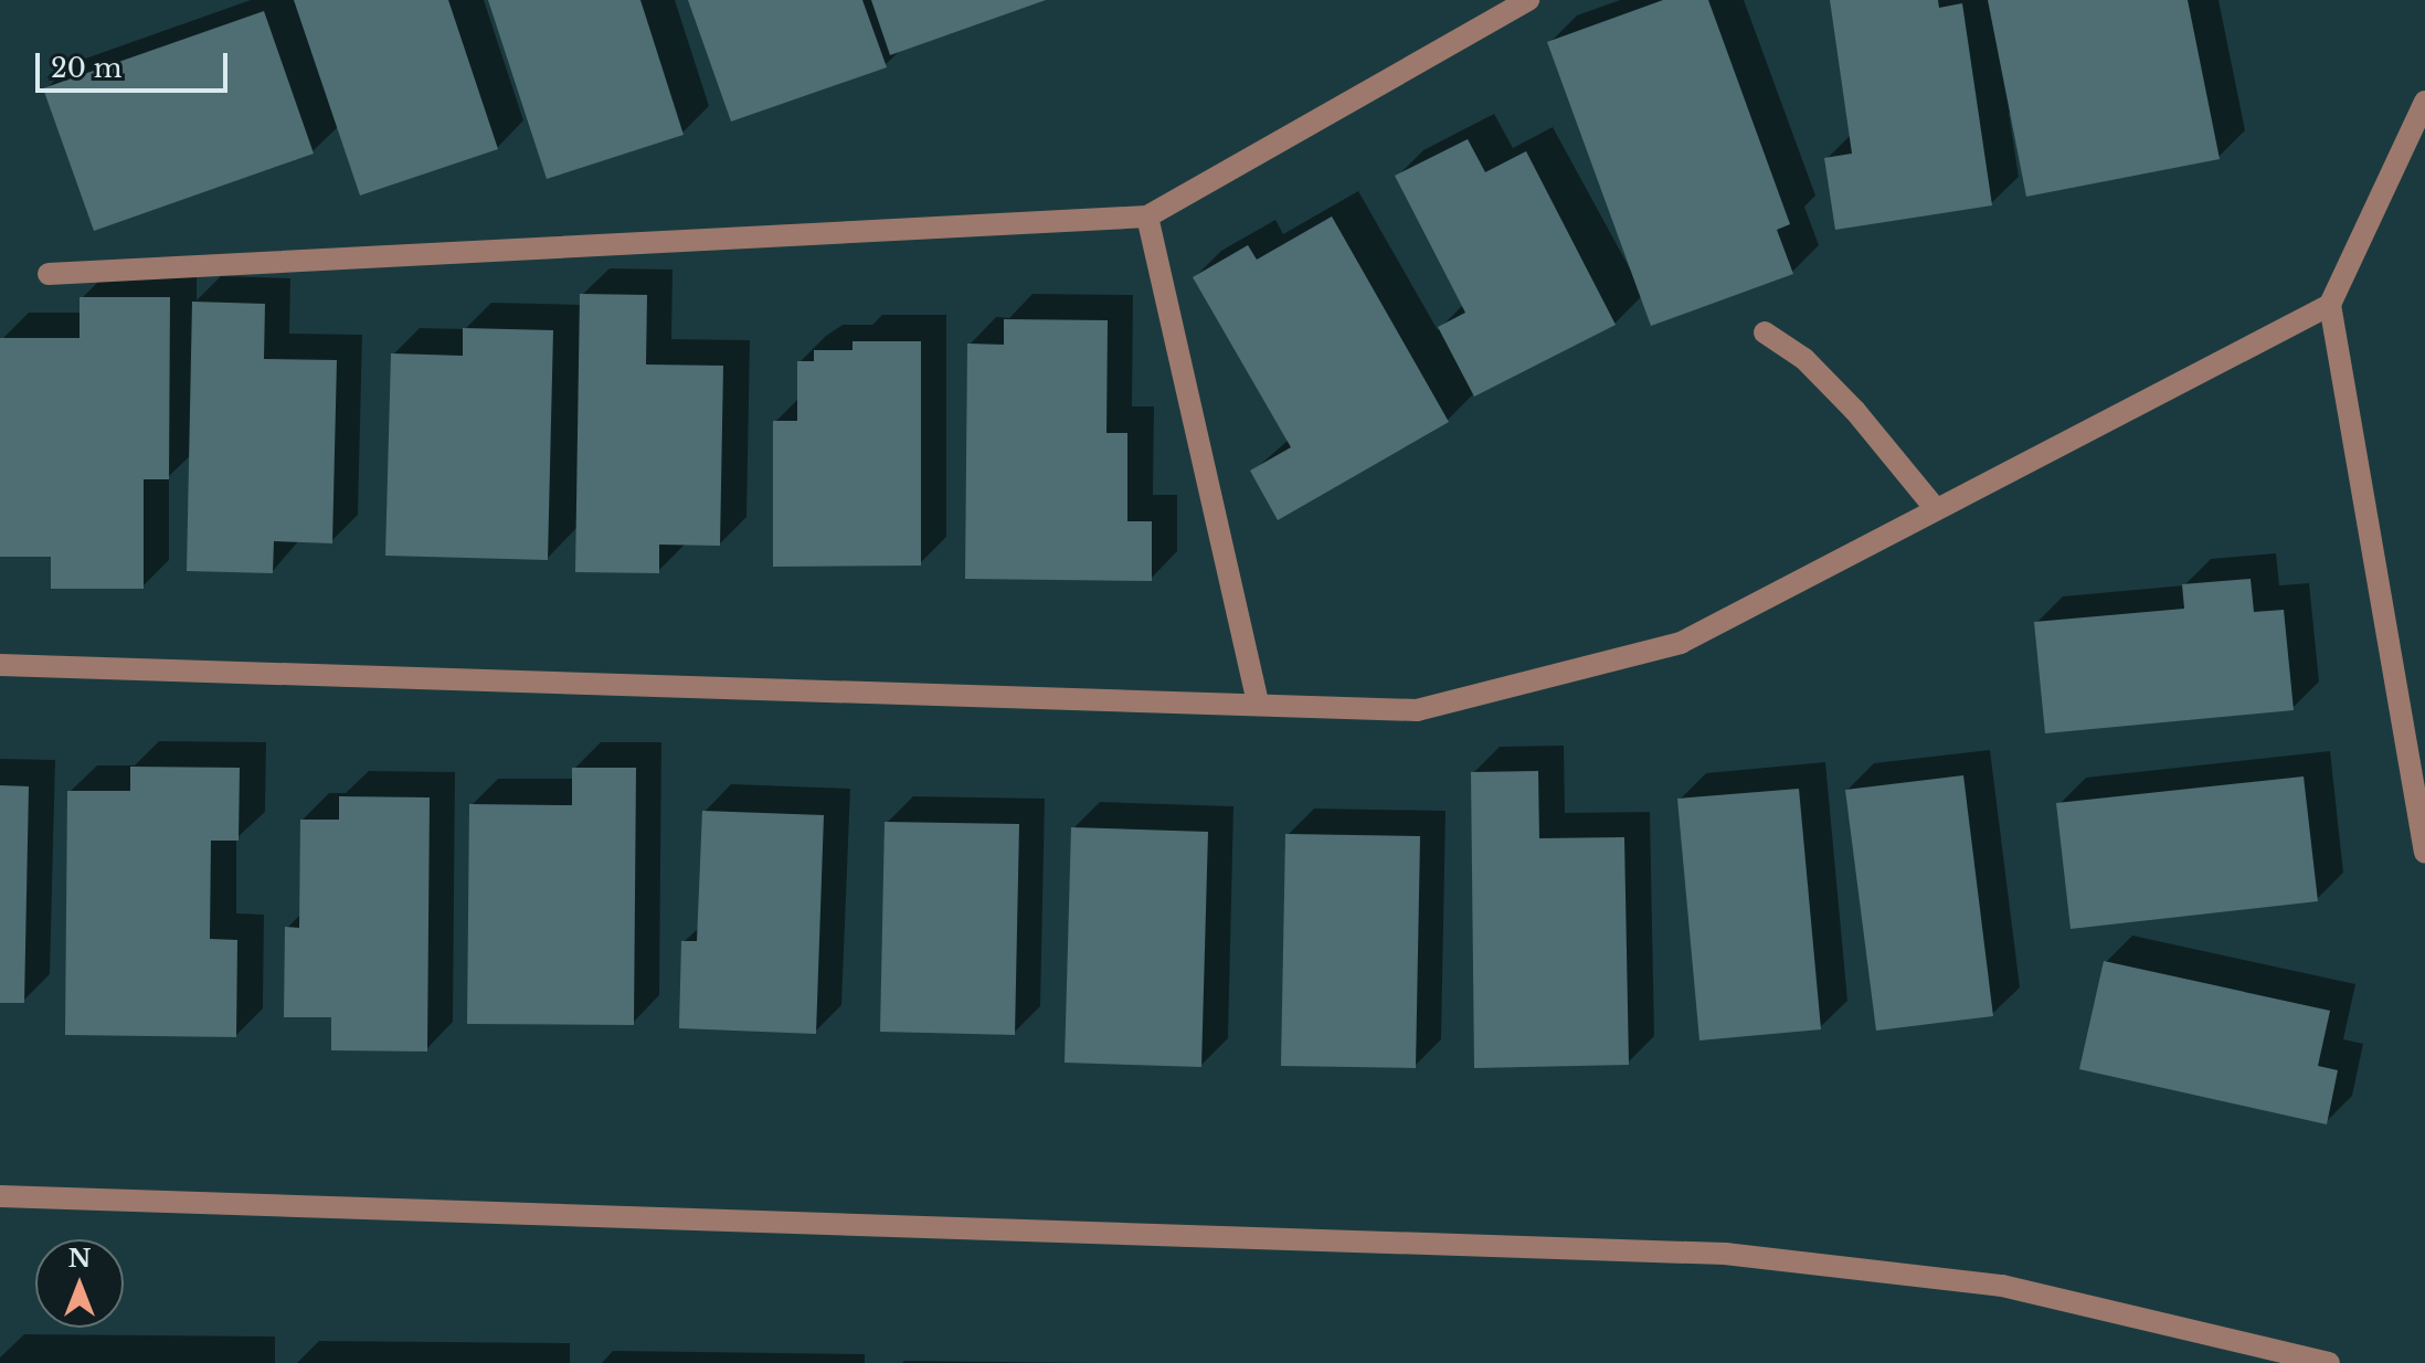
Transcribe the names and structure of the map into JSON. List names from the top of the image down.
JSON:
{
  "scale_bar": "20 m",
  "north": "top"
}
